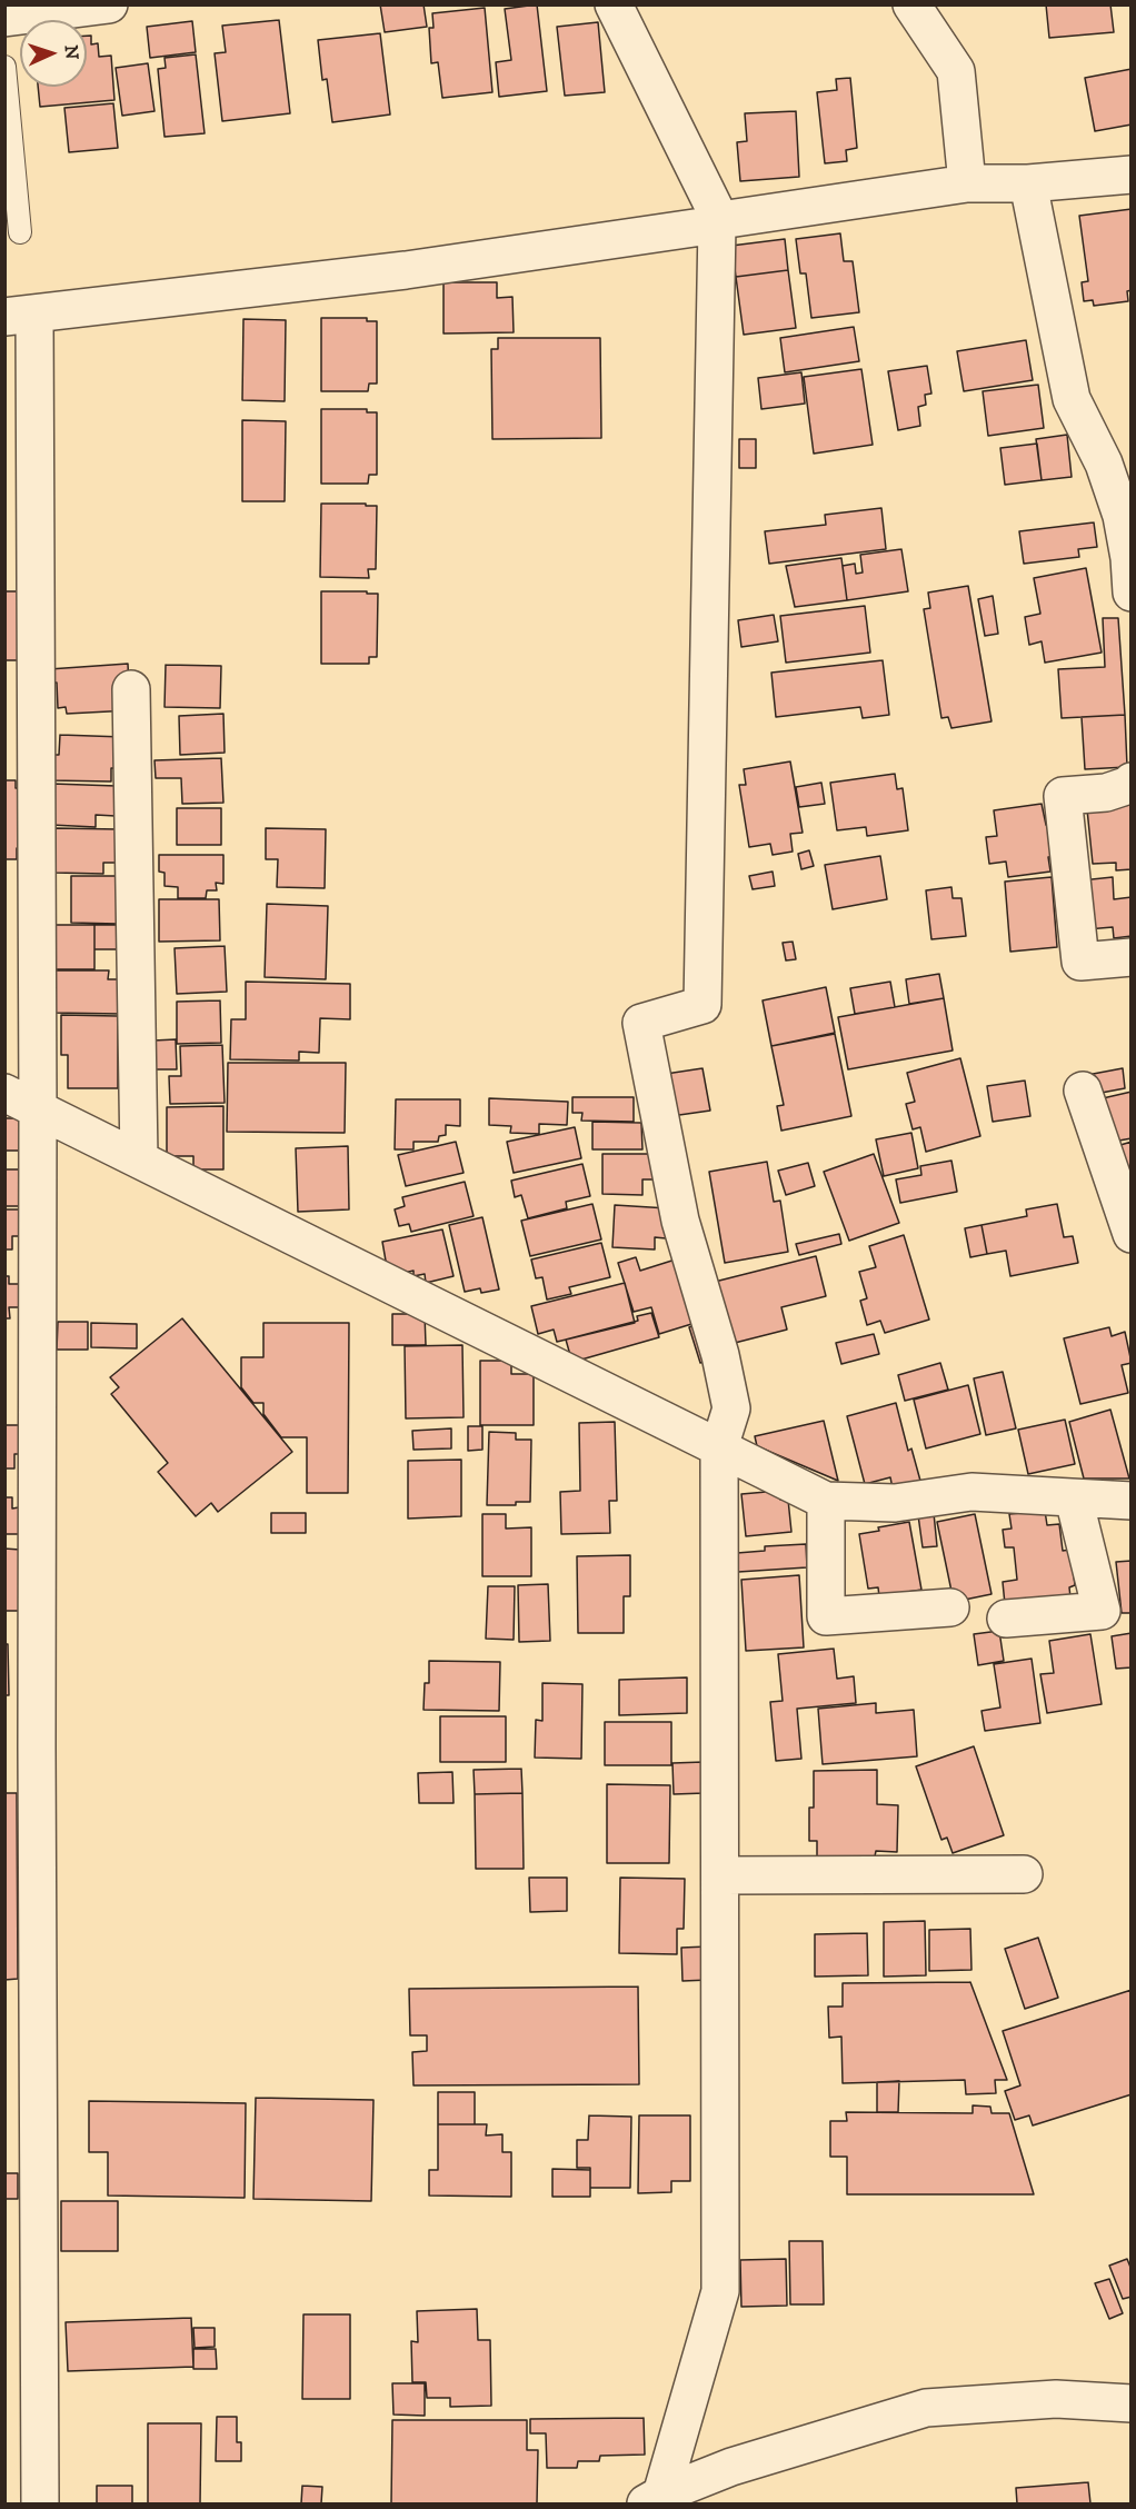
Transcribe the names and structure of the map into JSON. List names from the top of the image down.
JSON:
{
  "north": "right"
}
